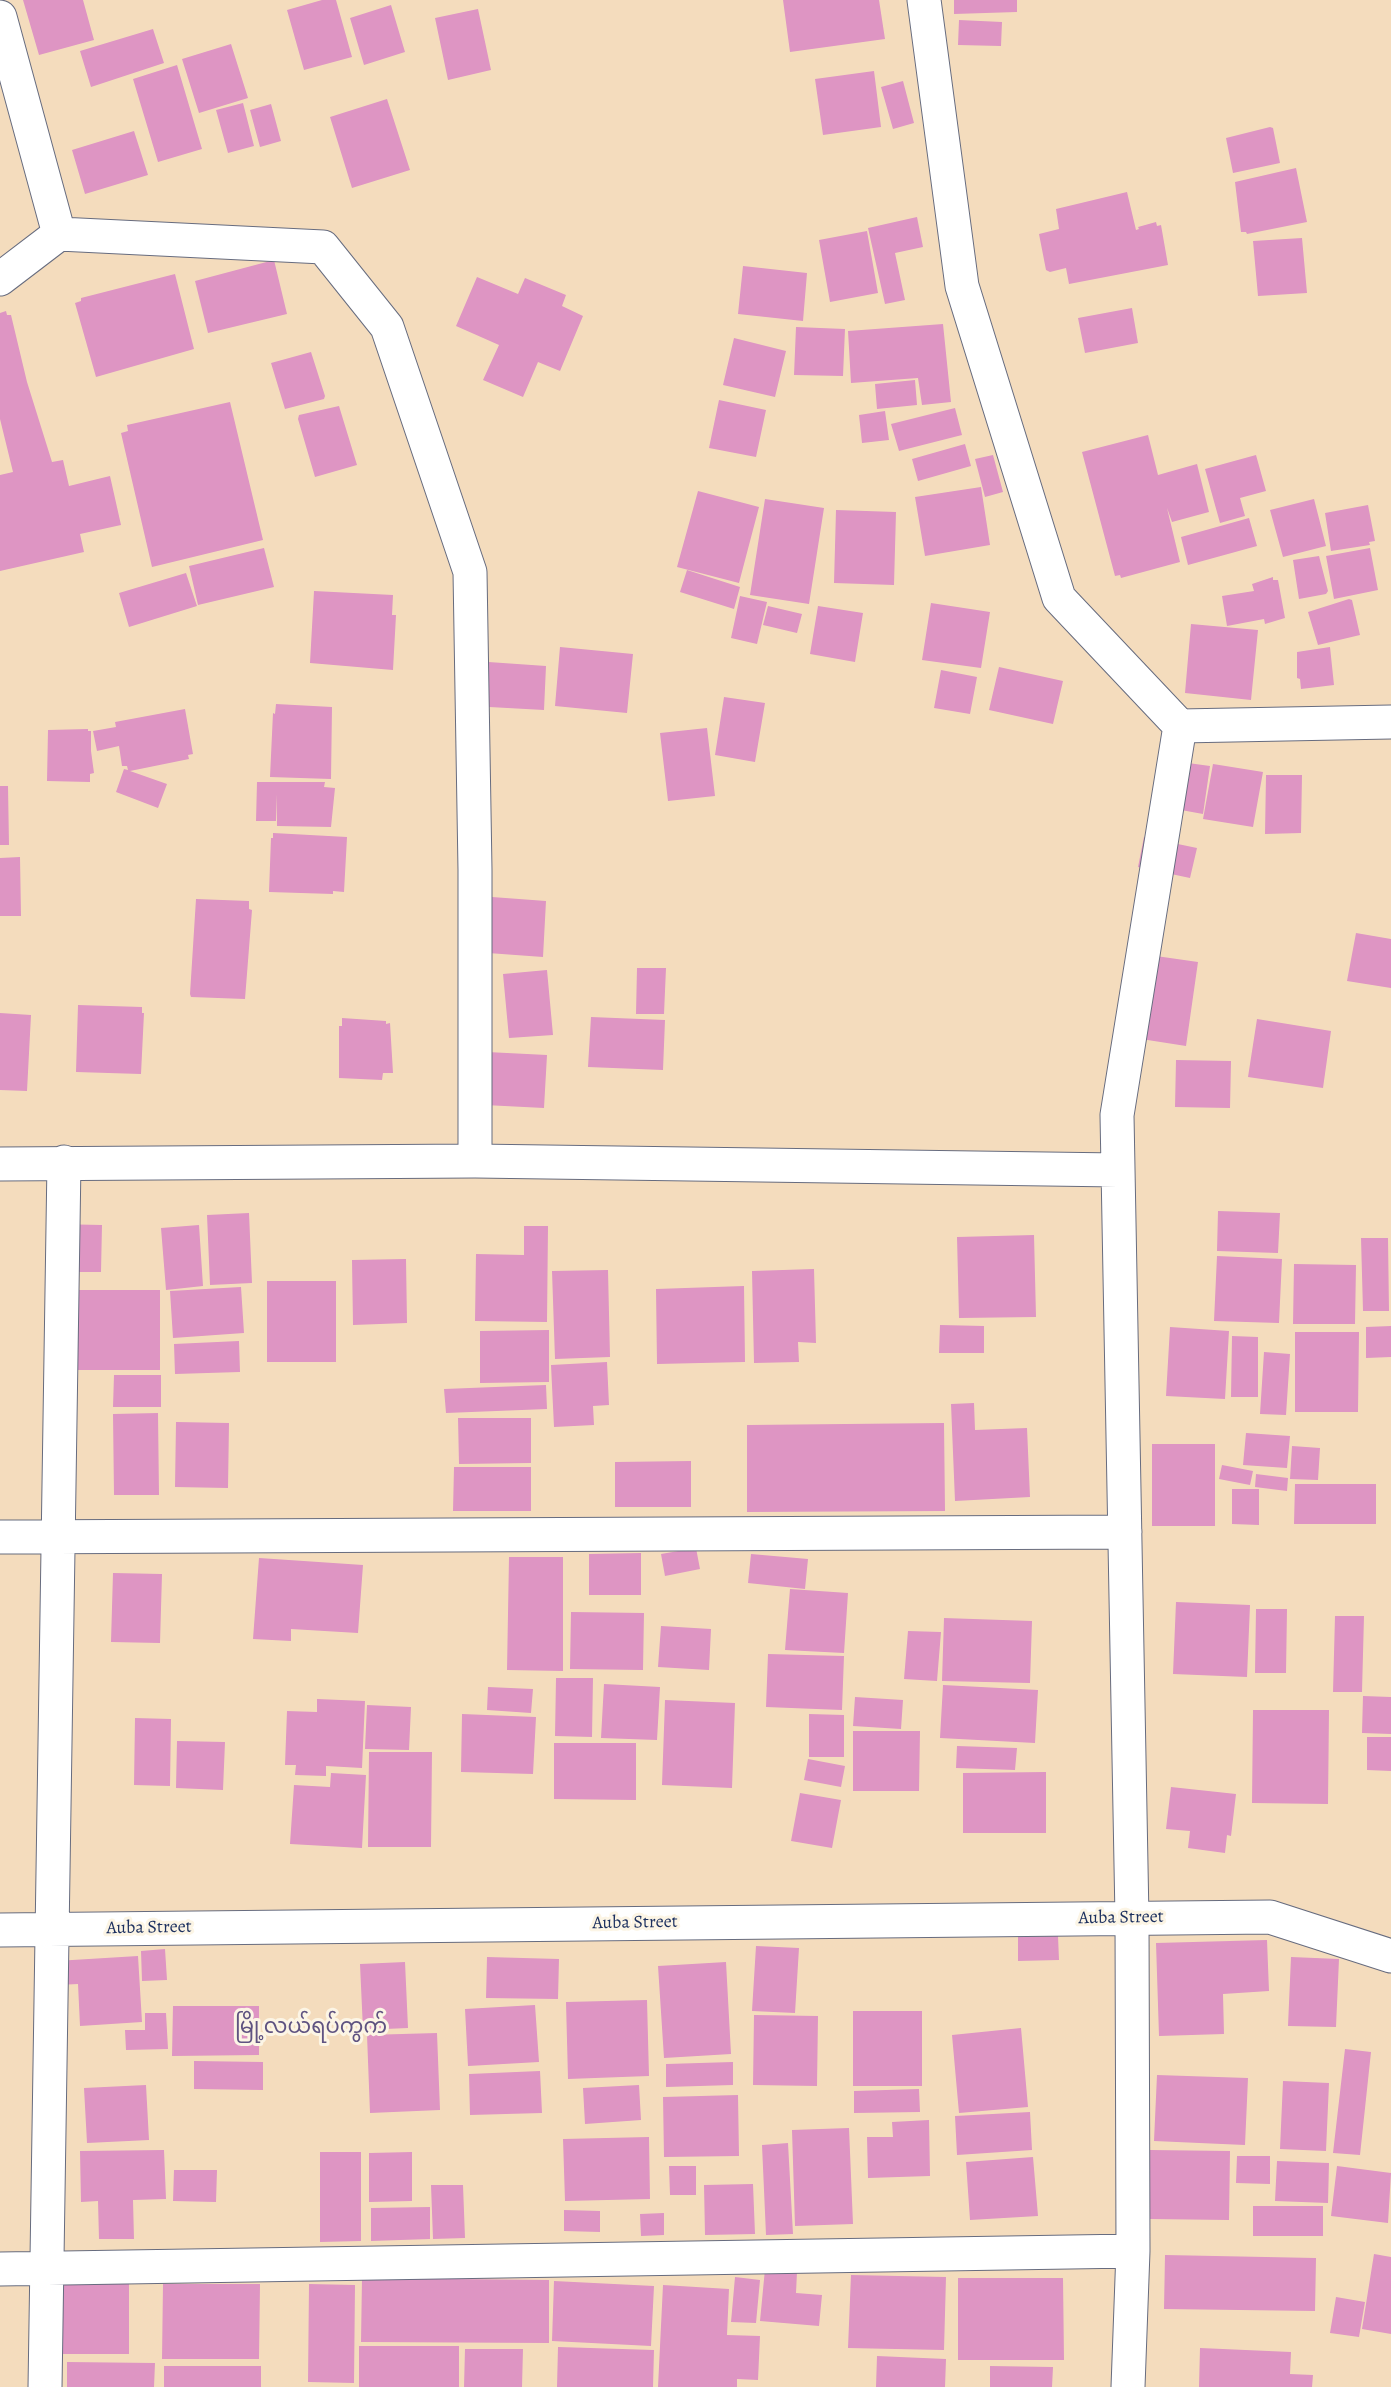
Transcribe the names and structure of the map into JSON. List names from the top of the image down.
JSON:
{
  "streets": {
    "street": ["Auba Street"]
  },
  "districts": ["မြို့လယ်ရပ်ကွက်"]
}
